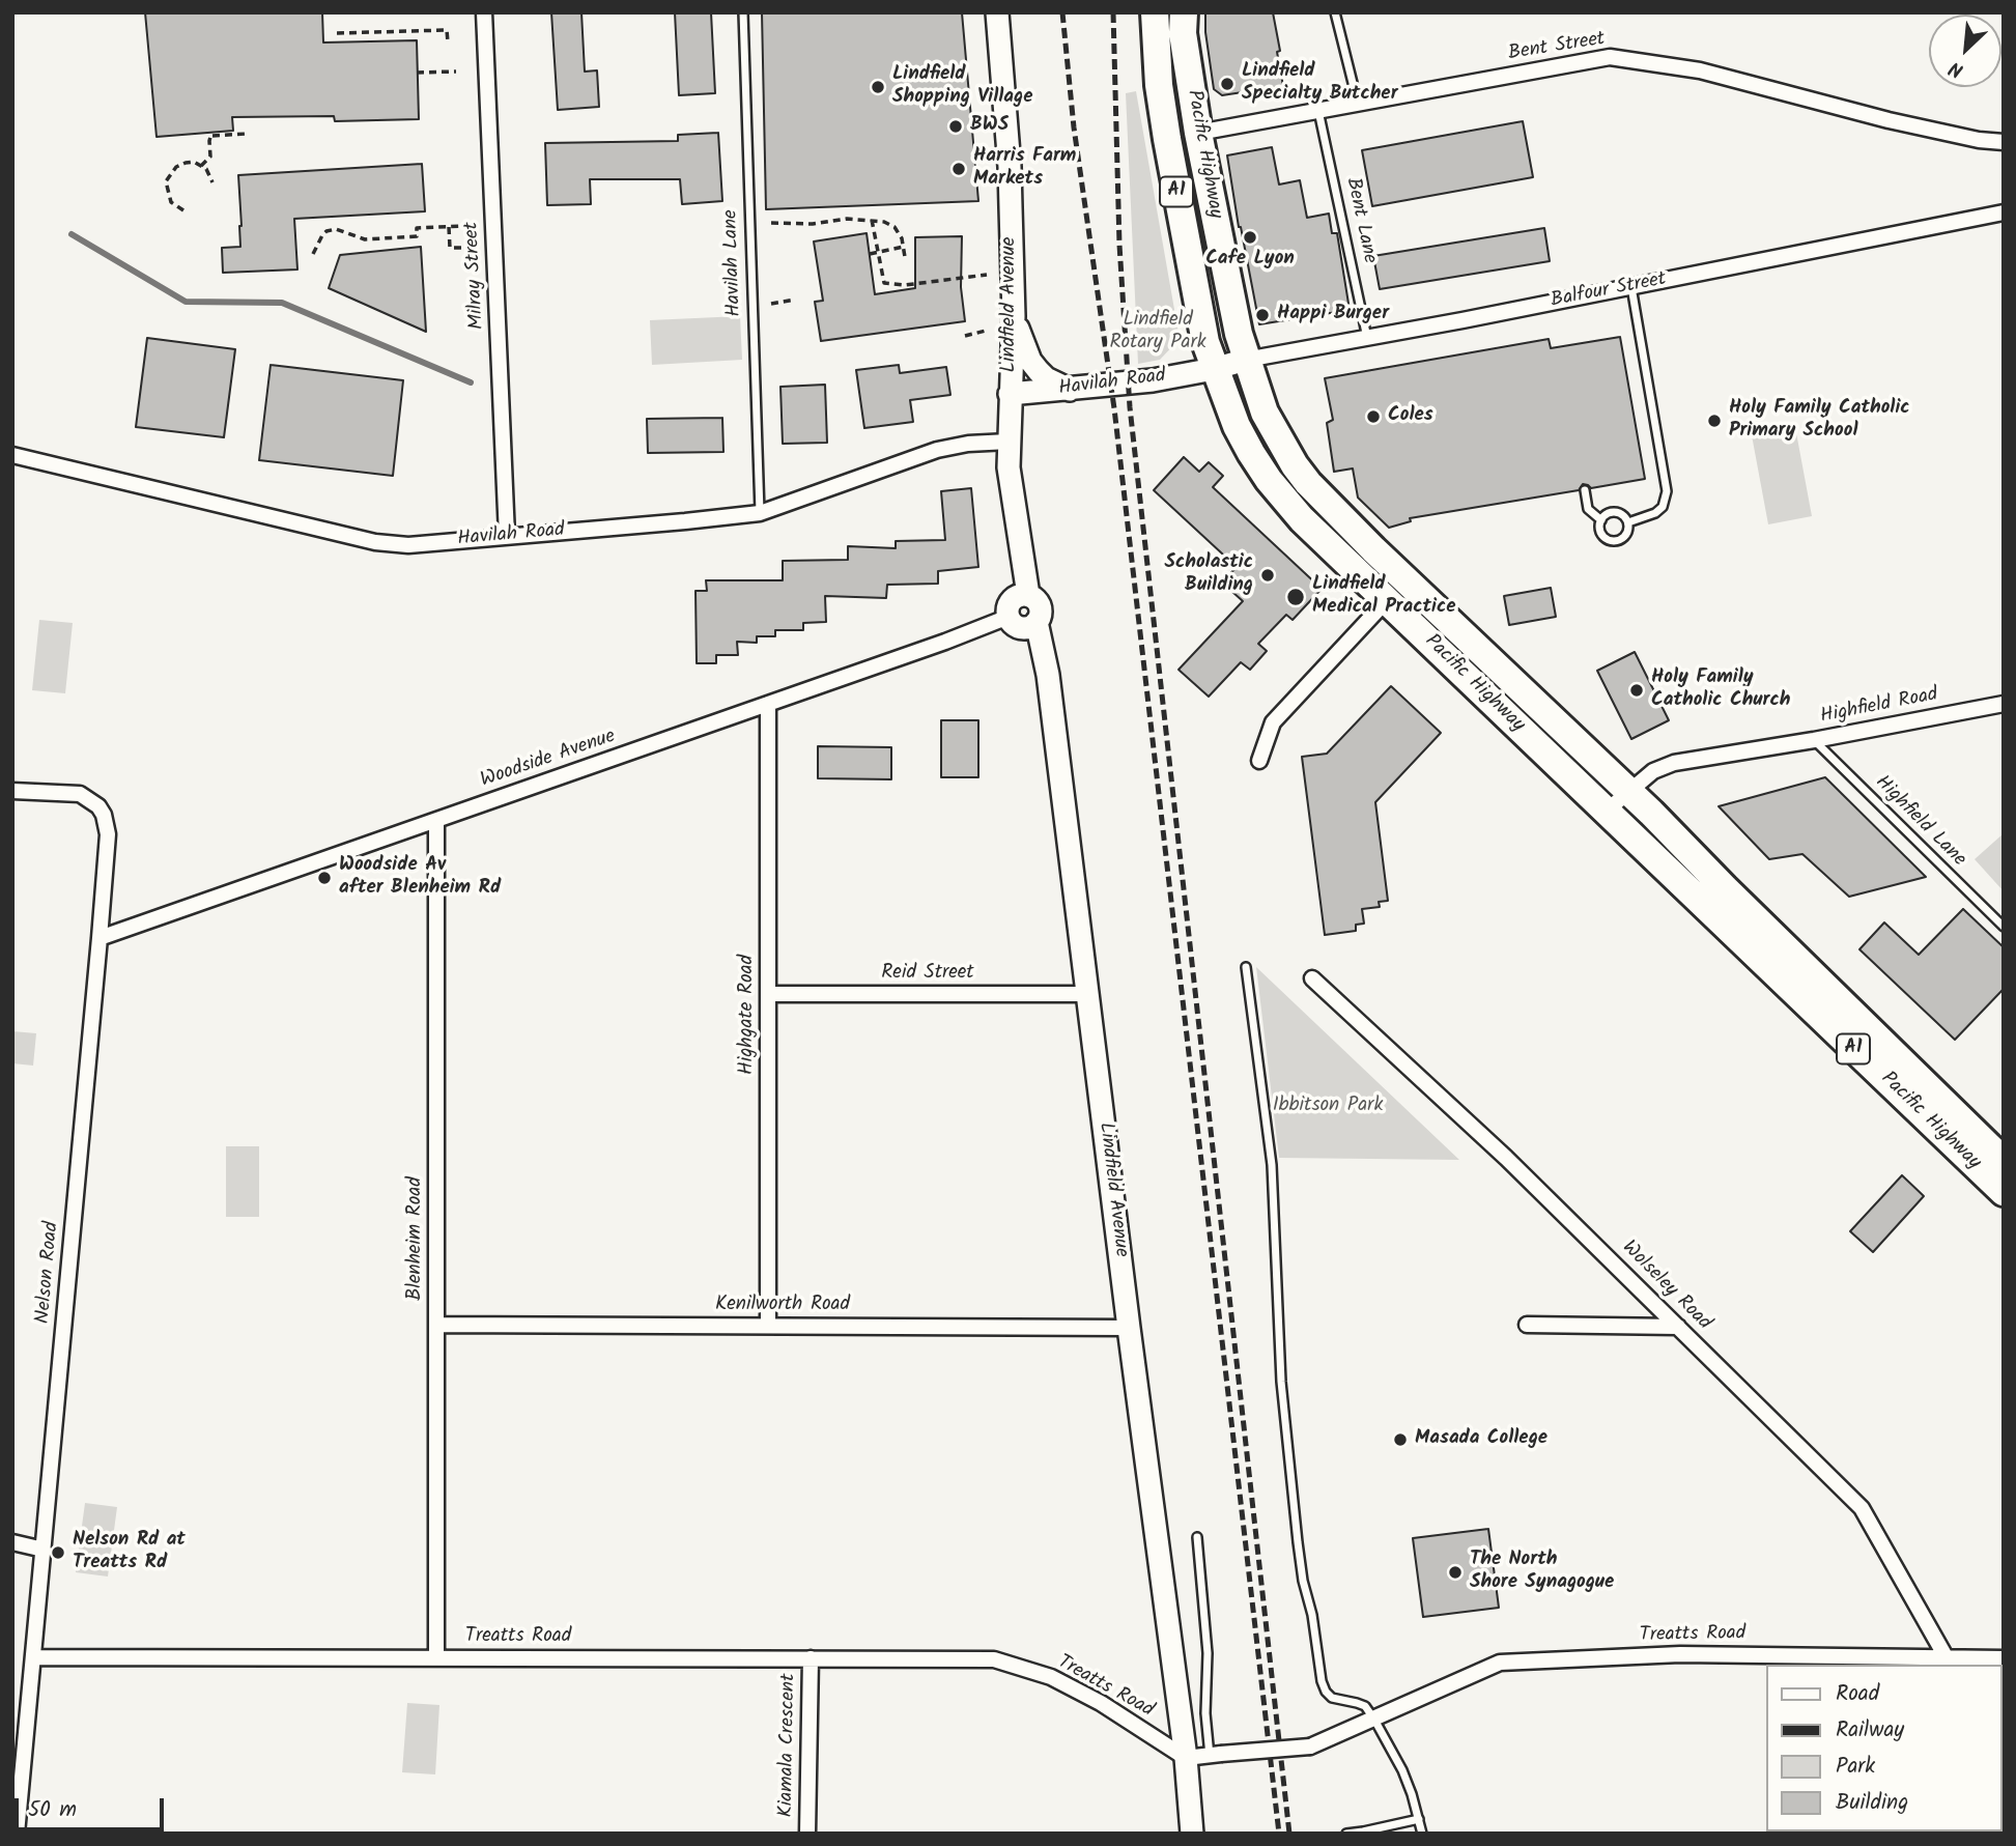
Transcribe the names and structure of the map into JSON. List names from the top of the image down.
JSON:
{
  "streets": {
    "highway": ["Pacific Highway", "A1"],
    "street": [
      "Bent Street",
      "Milray Street",
      "Balfour Street",
      "Lindfield Avenue",
      "Havilah Road",
      "Highfield Road",
      "Woodside Avenue",
      "Reid Street",
      "Highgate Road",
      "Blenheim Road",
      "Nelson Road",
      "Wolseley Road",
      "Kenilworth Road",
      "Treatts Road",
      "Kiamala Crescent"
    ],
    "lane": ["Bent Lane", "Havilah Lane", "Highfield Lane"]
  },
  "crossings": [
    ["Bent Street", "Pacific Highway"],
    ["Bent Street", "Bent Lane"],
    ["Pacific Highway", "Balfour Street"],
    ["Pacific Highway", "Havilah Road"],
    ["Pacific Highway", "Highfield Road"],
    ["Bent Lane", "Balfour Street"],
    ["Havilah Lane", "Havilah Road"],
    ["Milray Street", "Havilah Road"],
    ["Balfour Street", "Havilah Road"],
    ["Lindfield Avenue", "Havilah Road"],
    ["Lindfield Avenue", "Woodside Avenue"],
    ["Lindfield Avenue", "Reid Street"],
    ["Lindfield Avenue", "Kenilworth Road"],
    ["Lindfield Avenue", "Treatts Road"],
    ["Highfield Road", "Highfield Lane"],
    ["Woodside Avenue", "Highgate Road"],
    ["Woodside Avenue", "Blenheim Road"],
    ["Woodside Avenue", "Nelson Road"],
    ["Reid Street", "Highgate Road"],
    ["Highgate Road", "Kenilworth Road"],
    ["Blenheim Road", "Kenilworth Road"],
    ["Blenheim Road", "Treatts Road"],
    ["Nelson Road", "Treatts Road"],
    ["Wolseley Road", "Treatts Road"],
    ["Treatts Road", "Kiamala Crescent"]
  ],
  "parks": ["Lindfield Rotary Park", "Ibbitson Park"],
  "places": [
    "Lindfield Specialty Butcher",
    "Lindfield Shopping Village",
    "BWS",
    "Harris Farm Markets",
    "Cafe Lyon",
    "Happi Burger",
    "Coles",
    "Holy Family Catholic Primary School",
    "Scholastic Building",
    "Lindfield Medical Practice",
    "Holy Family Catholic Church",
    "Woodside Av after Blenheim Rd",
    "Masada College",
    "Nelson Rd at Treatts Rd",
    "The North Shore Synagogue"
  ],
  "legend": [
    "Road",
    "Railway",
    "Park",
    "Building"
  ],
  "scale_bar": "50 m",
  "north": "bottom left"
}
